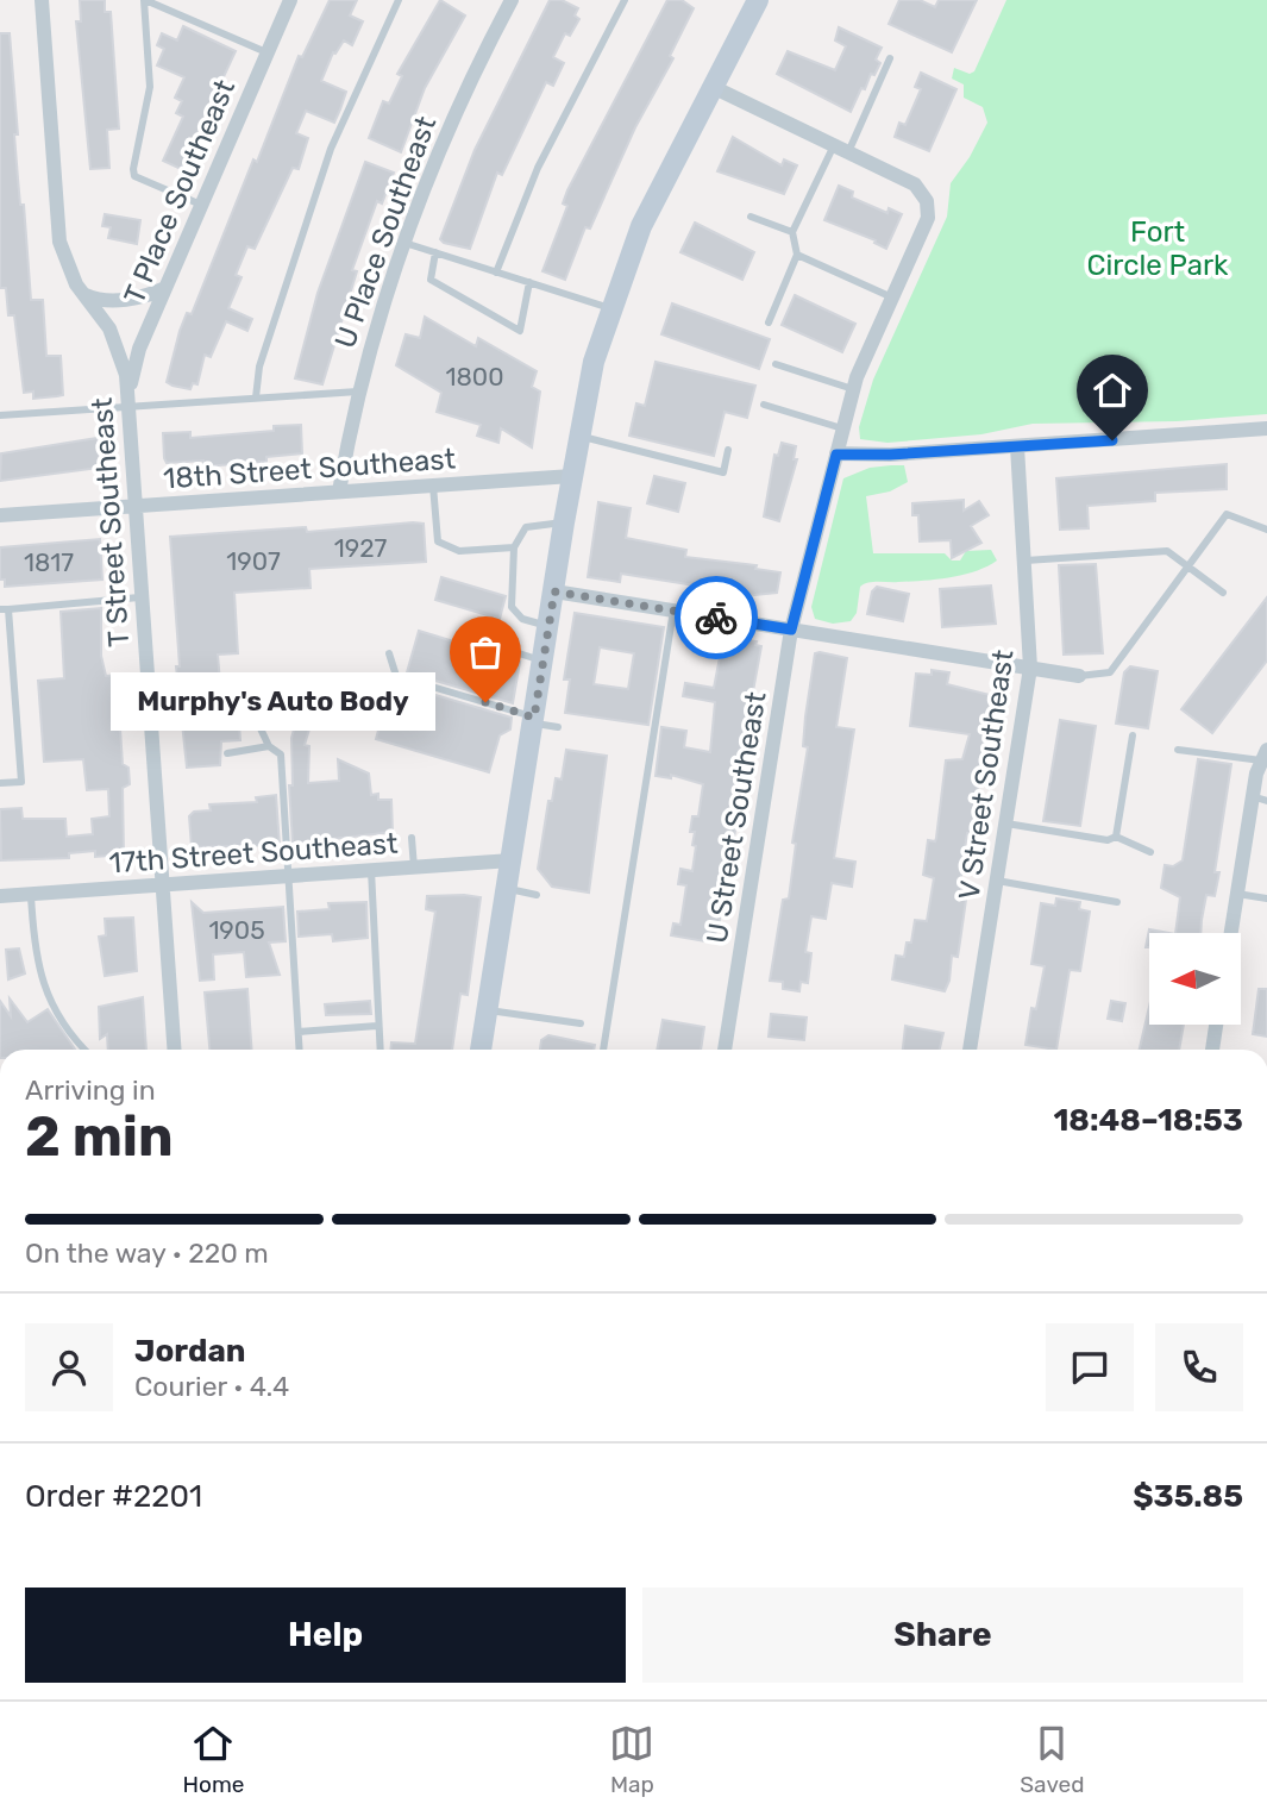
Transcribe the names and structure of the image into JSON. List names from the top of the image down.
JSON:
{
  "streets": {
    "street": [
      "T Place Southeast",
      "U Place Southeast",
      "18th Street Southeast",
      "T Street Southeast",
      "V Street Southeast",
      "U Street Southeast",
      "17th Street Southeast"
    ]
  },
  "crossings": [
    ["T Place Southeast", "T Street Southeast"],
    ["U Place Southeast", "18th Street Southeast"],
    ["18th Street Southeast", "T Street Southeast"],
    ["T Street Southeast", "17th Street Southeast"]
  ],
  "parks": ["Fort Circle Park"],
  "places": ["Murphy's Auto Body"],
  "house_numbers": [
    "1800",
    "1927",
    "1907",
    "1817",
    "1905"
  ],
  "north": "left",
  "page": {
    "bubble": "Murphy's Auto Body",
    "heading": ["2 min", "Arriving in", "18:48–18:53"],
    "panel": [
      "Jordan",
      "Courier · 4.4",
      "Order #2201",
      "$35.85"
    ],
    "bar": "On the way · 220 m",
    "buttons": ["Help", "Share"],
    "tabs": ["Home", "Map", "Saved"]
  }
}
